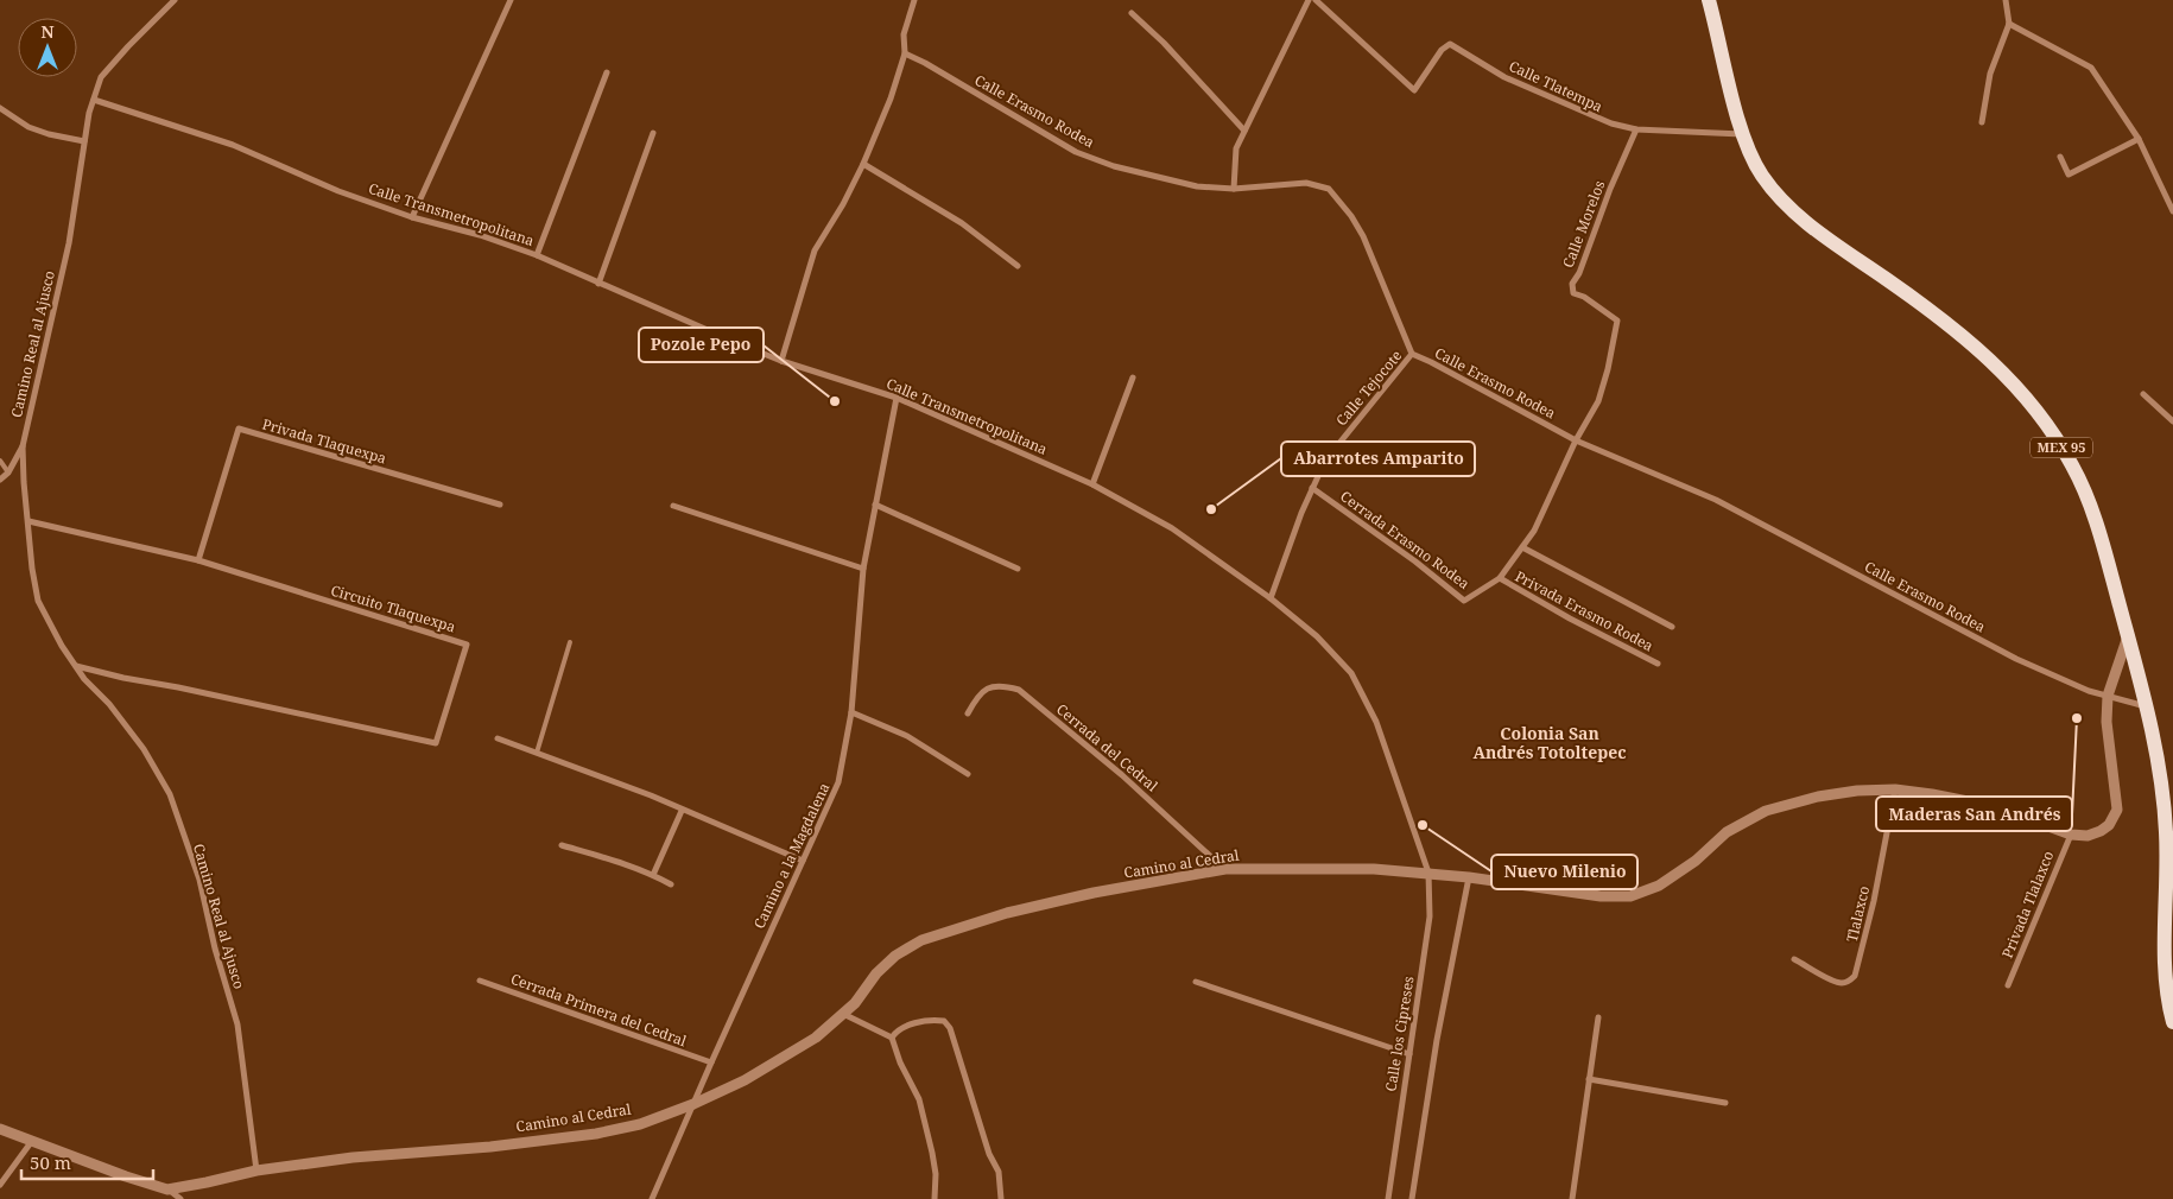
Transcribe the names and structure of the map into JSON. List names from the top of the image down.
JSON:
{
  "streets": {
    "main road": ["MEX 95"],
    "street": [
      "Calle Tlatempa",
      "Calle Erasmo Rodea",
      "Calle Transmetropolitana",
      "Calle Morelos",
      "Camino Real al Ajusco",
      "Calle Tejocote",
      "Privada Tlaquexpa",
      "Cerrada Erasmo Rodea",
      "Circuito Tlaquexpa",
      "Privada Erasmo Rodea",
      "Cerrada del Cedral",
      "Camino a la Magdalena",
      "Camino al Cedral",
      "Privada Tlalaxco",
      "Tlalaxco",
      "Cerrada Primera del Cedral",
      "Calle los Cipreses"
    ]
  },
  "crossings": [
    ["Calle Tlatempa", "Calle Morelos"],
    ["Calle Tlatempa", "MEX 95"],
    ["Calle Erasmo Rodea", "Calle Morelos"],
    ["Calle Erasmo Rodea", "Calle Tejocote"],
    ["Calle Erasmo Rodea", "MEX 95"],
    ["Calle Erasmo Rodea", "Cerrada Erasmo Rodea"],
    ["Calle Erasmo Rodea", "Camino al Cedral"],
    ["Calle Transmetropolitana", "Camino Real al Ajusco"],
    ["Calle Transmetropolitana", "Calle Tejocote"],
    ["Calle Transmetropolitana", "Camino a la Magdalena"],
    ["Calle Transmetropolitana", "Camino al Cedral"],
    ["Calle Transmetropolitana", "Calle los Cipreses"],
    ["Calle Morelos", "Cerrada Erasmo Rodea"],
    ["Camino Real al Ajusco", "Circuito Tlaquexpa"],
    ["Camino Real al Ajusco", "Camino al Cedral"],
    ["Calle Tejocote", "Cerrada Erasmo Rodea"],
    ["Privada Tlaquexpa", "Circuito Tlaquexpa"],
    ["MEX 95", "Camino al Cedral"],
    ["Cerrada Erasmo Rodea", "Privada Erasmo Rodea"],
    ["Cerrada del Cedral", "Camino al Cedral"],
    ["Camino a la Magdalena", "Camino al Cedral"],
    ["Camino a la Magdalena", "Cerrada Primera del Cedral"],
    ["Camino al Cedral", "Privada Tlalaxco"],
    ["Camino al Cedral", "Tlalaxco"],
    ["Camino al Cedral", "Calle los Cipreses"]
  ],
  "districts": ["Colonia San Andrés Totoltepec"],
  "places": [
    "Pozole Pepo",
    "Abarrotes Amparito",
    "Maderas San Andrés",
    "Nuevo Milenio"
  ],
  "scale_bar": "50 m",
  "north": "top"
}
